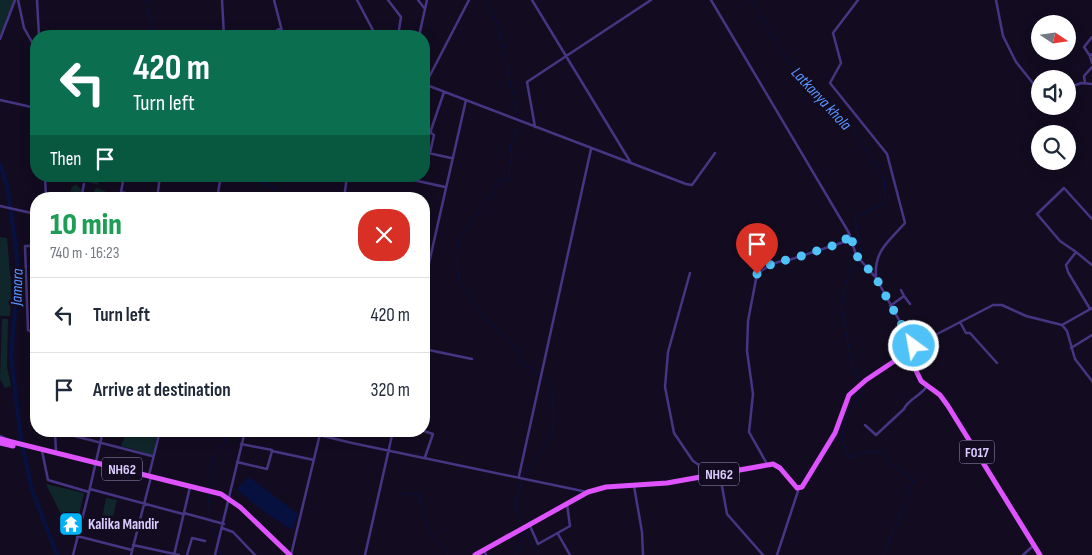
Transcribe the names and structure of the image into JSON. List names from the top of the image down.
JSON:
{
  "streets": {
    "main road": ["F017", "NH62"]
  },
  "water": ["Latkanya khola", "Jamara"],
  "places": {
    "temple": ["Kalika Mandir"]
  },
  "north": "right",
  "page": {
    "turn": ["420 m", "Turn left"],
    "then": "Then",
    "heading": ["10 min", "740 m · 16:23"],
    "list": [
      {
        "name": "Turn left",
        "value": "420 m"
      },
      {
        "name": "Arrive at destination",
        "value": "320 m"
      }
    ]
  }
}
